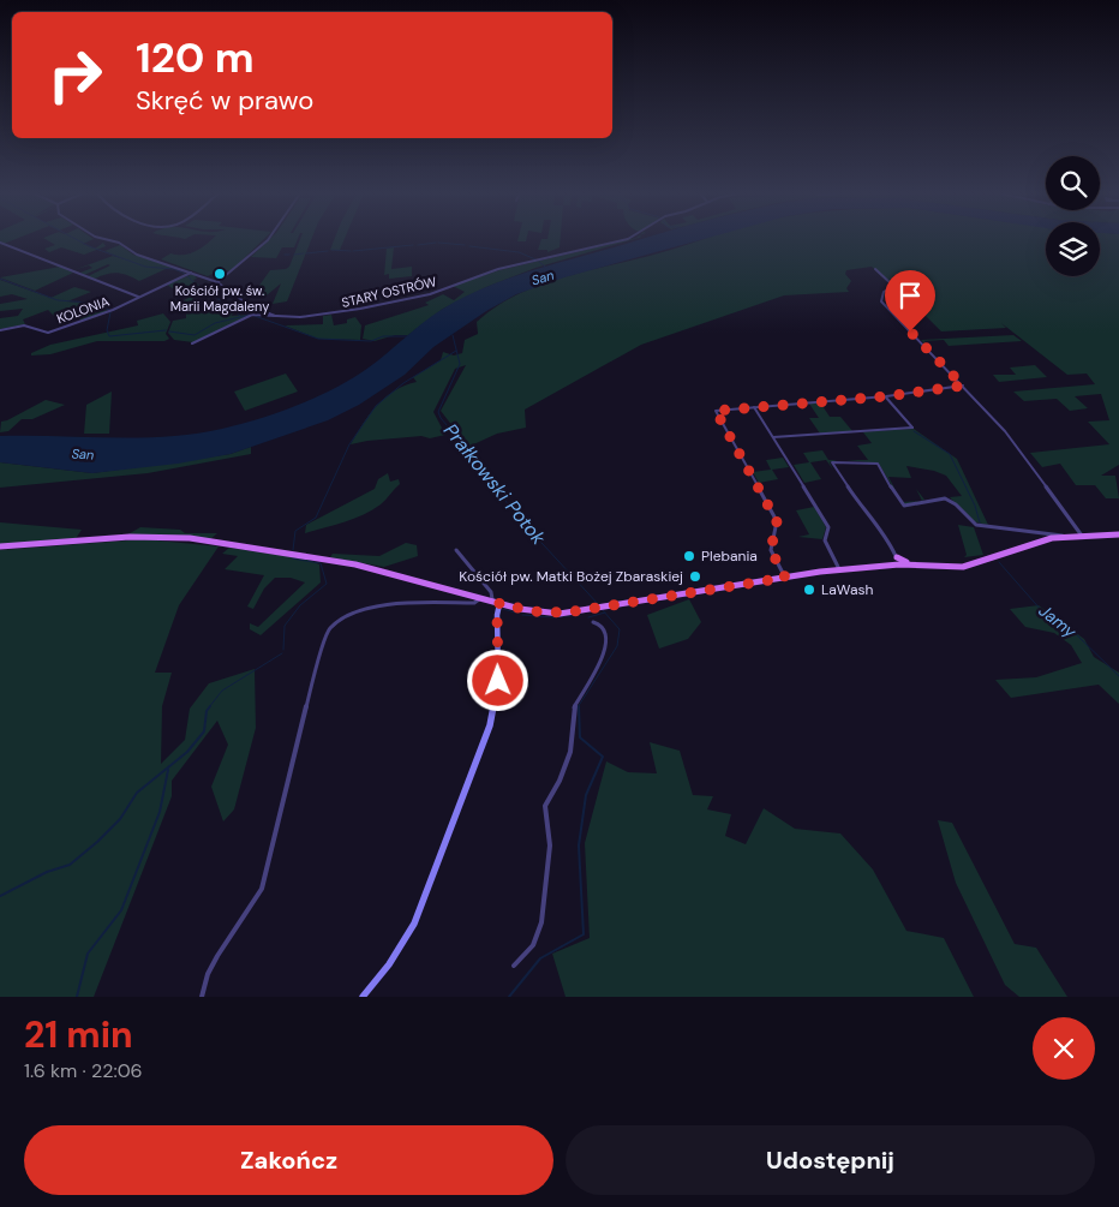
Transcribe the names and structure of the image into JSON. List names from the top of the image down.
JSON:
{
  "streets": {
    "street": ["STARY OSTRÓW", "KOLONIA"]
  },
  "water": ["San", "Prałkowski Potok", "Jamy"],
  "places": [
    "Kościół pw. św. Marii Magdaleny",
    "Plebania",
    "Kościół pw. Matki Bożej Zbaraskiej",
    "LaWash"
  ],
  "page": {
    "turn": ["120 m", "Skręć w prawo"],
    "heading": ["21 min", "1.6 km · 22:06"],
    "buttons": ["Zakończ", "Udostępnij"]
  }
}
